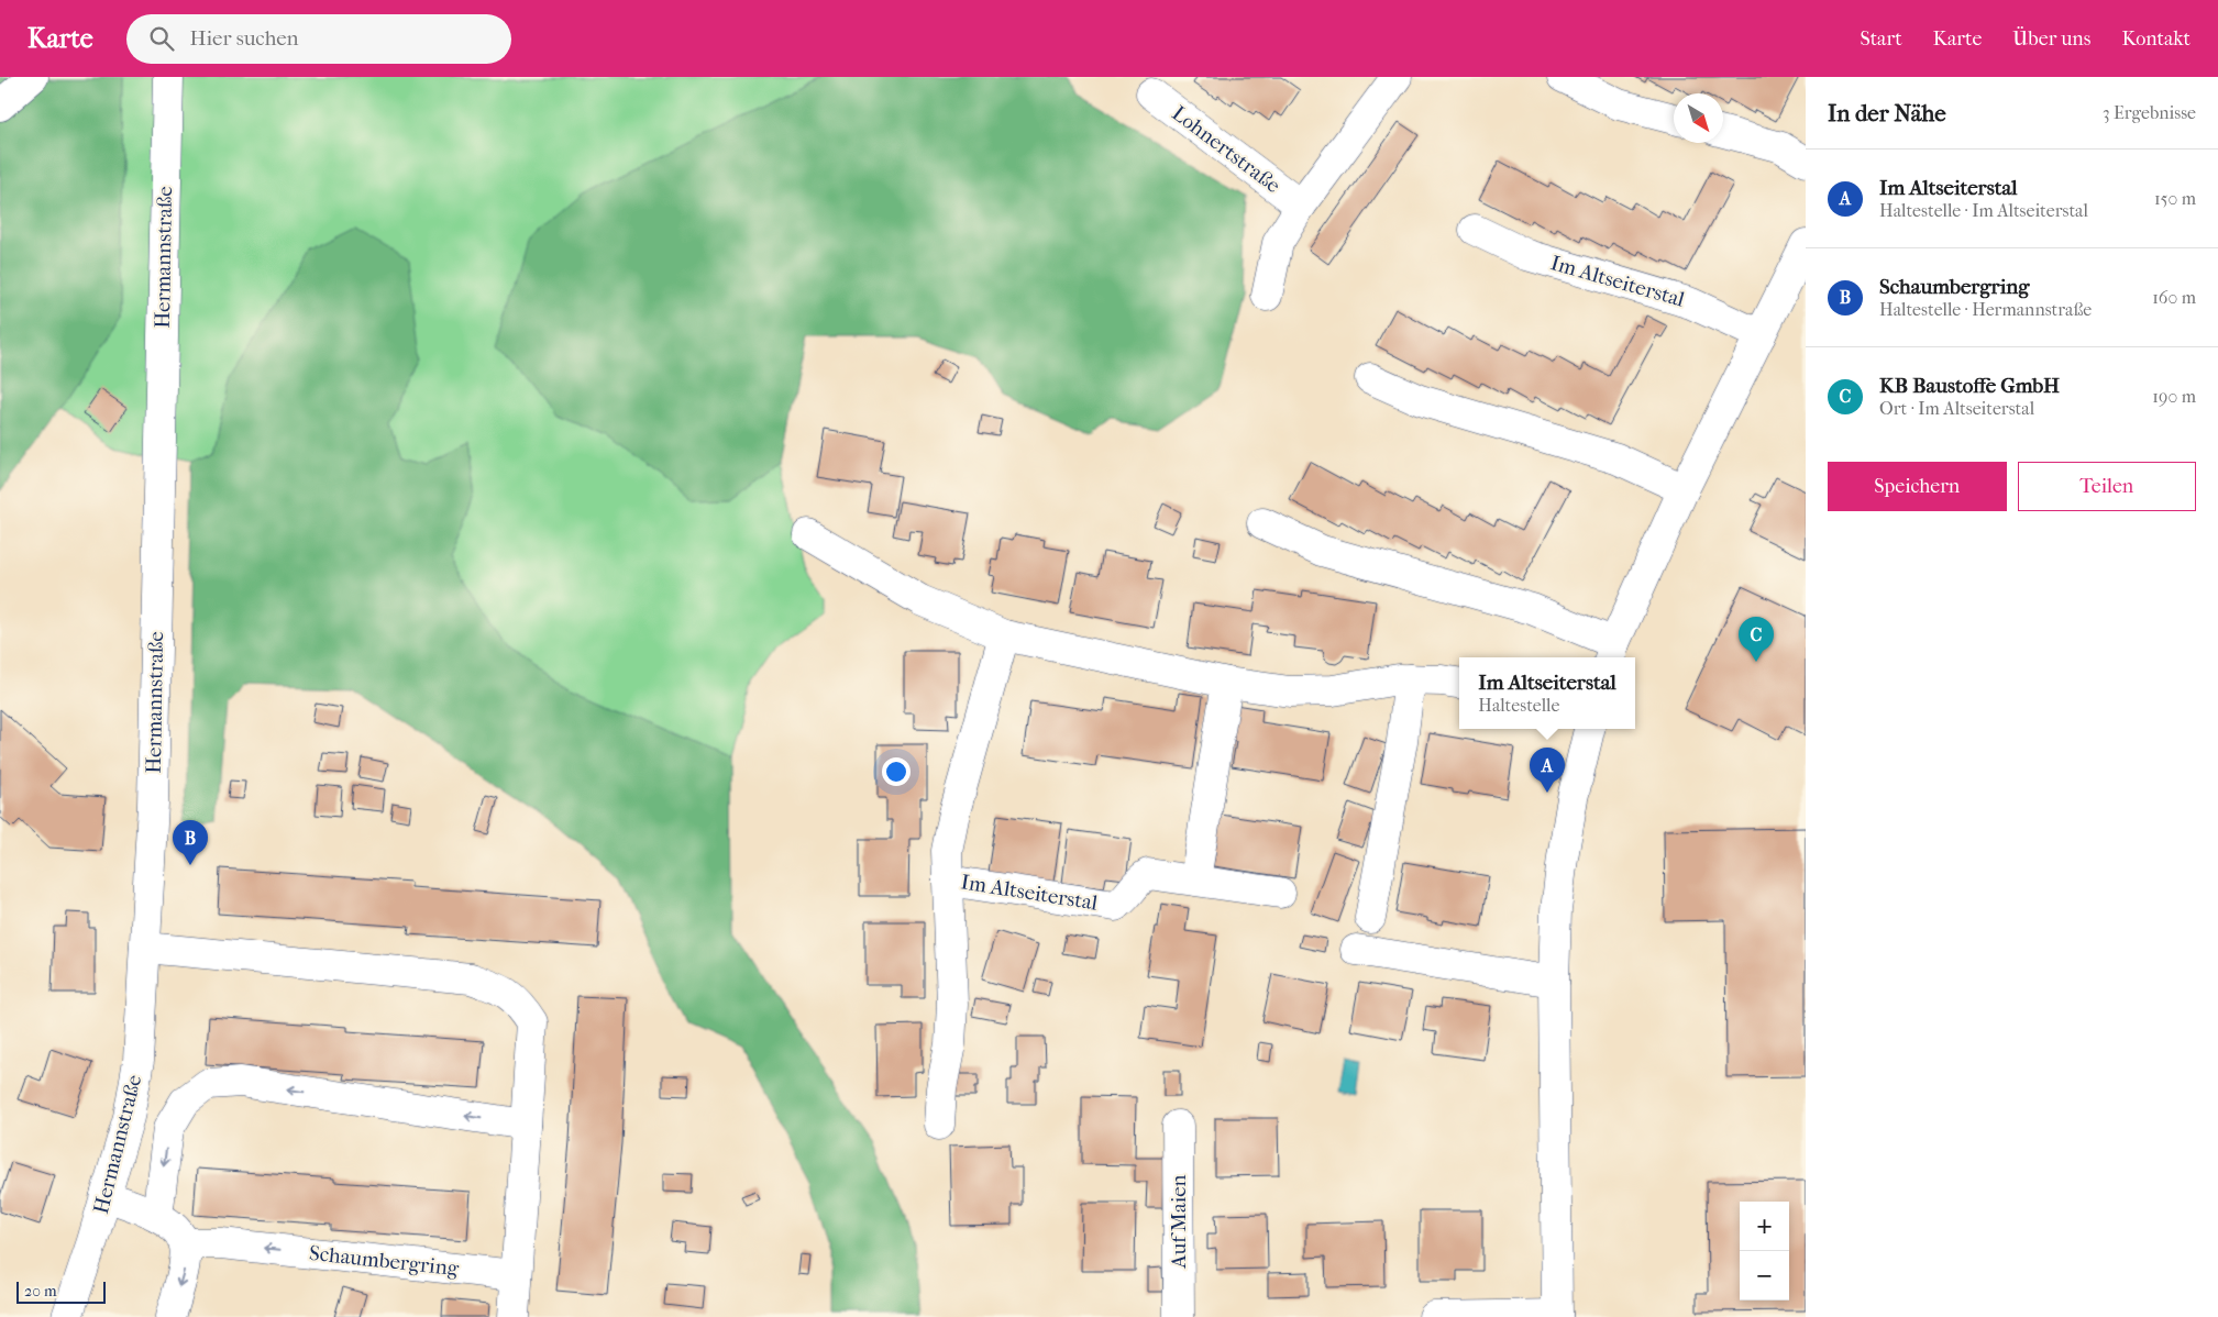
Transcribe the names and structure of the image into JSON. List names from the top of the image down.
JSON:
{
  "streets": {
    "street": [
      "Lohnertstraße",
      "Hermannstraße",
      "Im Altseiterstal",
      "Auf Maien",
      "Schaumbergring"
    ]
  },
  "one_way": ["Schaumbergring"],
  "scale_bar": "20 m",
  "north": "bottom right",
  "page": {
    "header": "Karte",
    "search": "Hier suchen",
    "nav": [
      "Start",
      "Karte",
      "Über uns",
      "Kontakt"
    ],
    "heading": ["In der Nähe", "3 Ergebnisse"],
    "list": [
      {
        "mark": "A",
        "name": "Im Altseiterstal",
        "note": "Haltestelle · Im Altseiterstal",
        "value": "150 m"
      },
      {
        "mark": "B",
        "name": "Schaumbergring",
        "note": "Haltestelle · Hermannstraße",
        "value": "160 m"
      },
      {
        "mark": "C",
        "name": "KB Baustoffe GmbH",
        "note": "Ort · Im Altseiterstal",
        "value": "190 m"
      }
    ],
    "buttons": ["Speichern", "Teilen"],
    "pins": ["C", "A", "B"],
    "popup": ["Im Altseiterstal", "Haltestelle"],
    "map_buttons": ["+", "−"],
    "scale": "20 m"
  }
}
